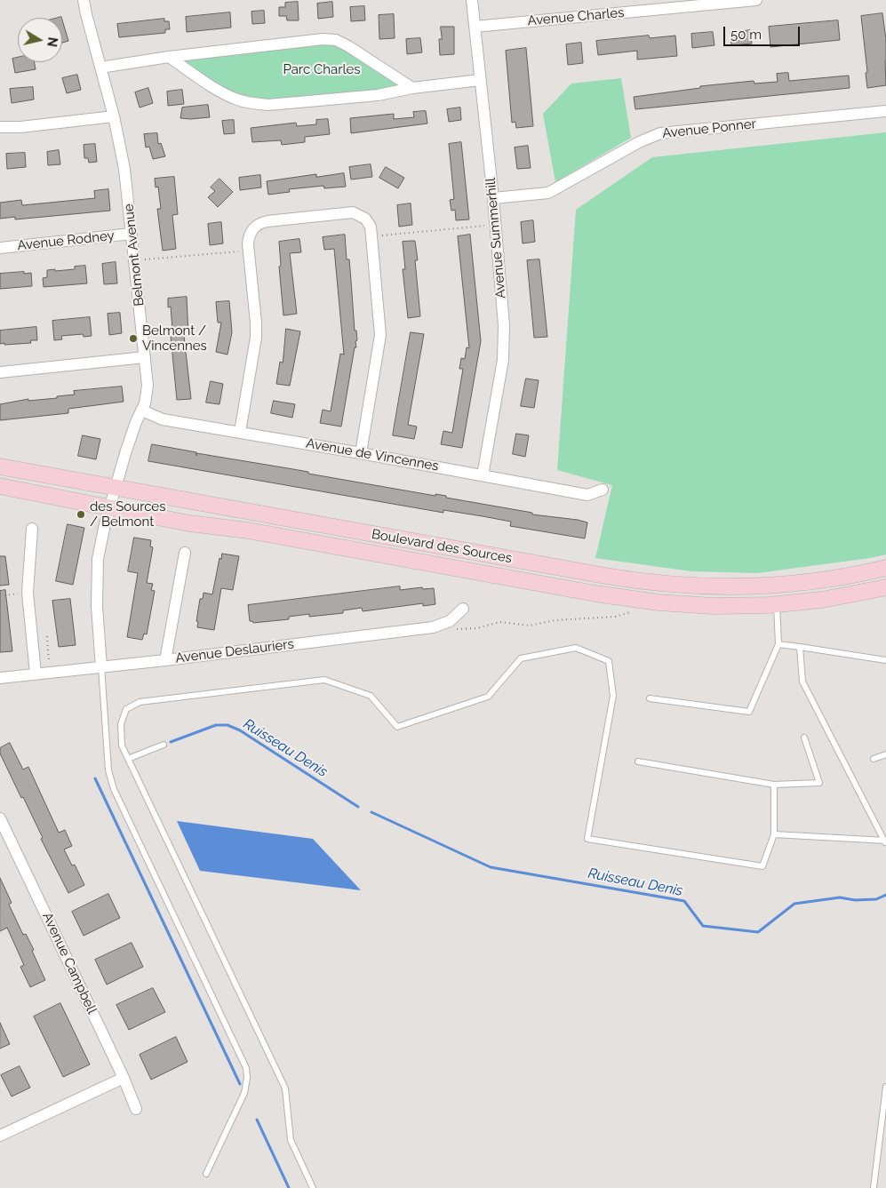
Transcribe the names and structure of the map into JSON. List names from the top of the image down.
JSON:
{
  "streets": {
    "main road": ["Boulevard des Sources"],
    "street": [
      "Avenue Charles",
      "Avenue Ponner",
      "Avenue Summerhill",
      "Avenue Rodney",
      "Belmont Avenue",
      "Avenue de Vincennes",
      "Avenue Deslauriers",
      "Avenue Campbell"
    ]
  },
  "crossings": [
    ["Avenue Charles", "Avenue Summerhill"],
    ["Avenue Ponner", "Avenue Summerhill"],
    ["Avenue Summerhill", "Avenue de Vincennes"],
    ["Avenue Rodney", "Belmont Avenue"],
    ["Belmont Avenue", "Avenue de Vincennes"],
    ["Belmont Avenue", "Boulevard des Sources"],
    ["Belmont Avenue", "Avenue Deslauriers"]
  ],
  "water": ["Ruisseau Denis"],
  "parks": ["Parc Charles"],
  "places": ["Belmont / Vincennes", "des Sources / Belmont"],
  "scale_bar": "50 m",
  "north": "right"
}
